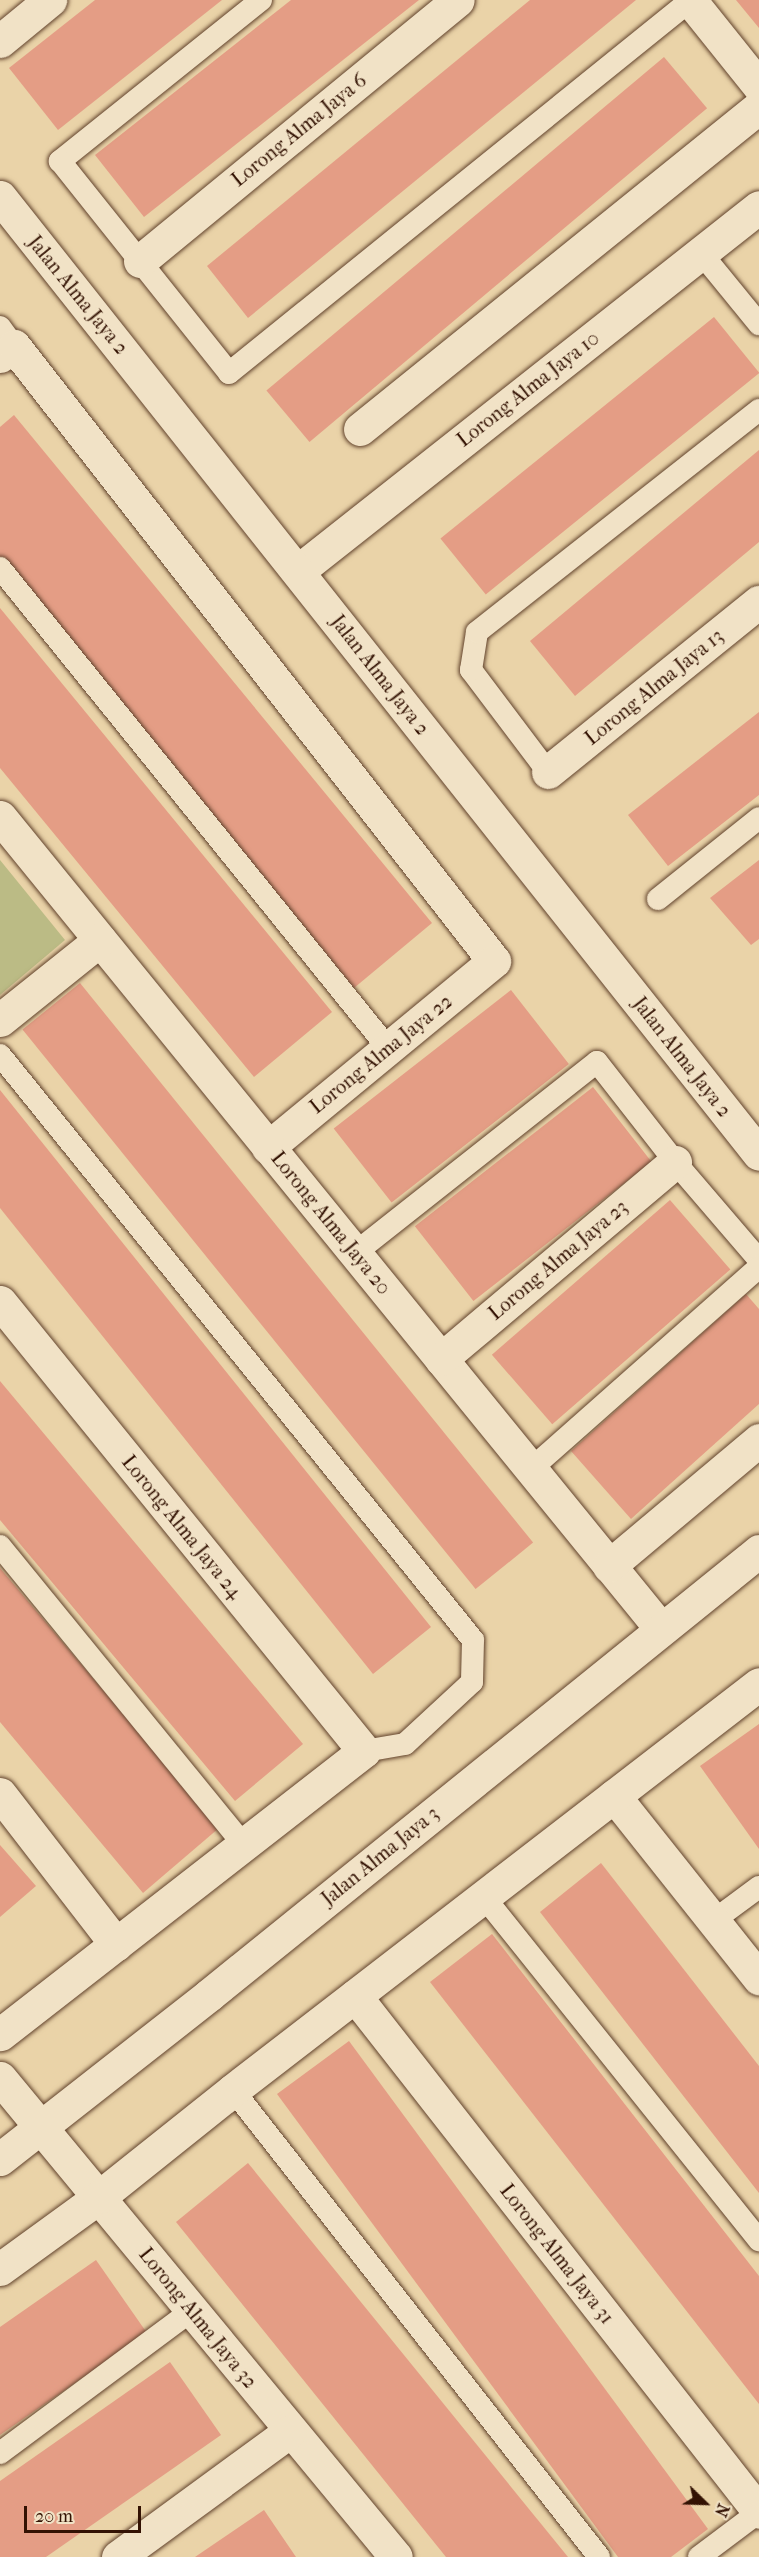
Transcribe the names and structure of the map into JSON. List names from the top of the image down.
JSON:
{
  "streets": {
    "street": [
      "Lorong Alma Jaya 6",
      "Jalan Alma Jaya 2",
      "Lorong Alma Jaya 10",
      "Lorong Alma Jaya 13",
      "Lorong Alma Jaya 22",
      "Lorong Alma Jaya 20",
      "Lorong Alma Jaya 23",
      "Lorong Alma Jaya 24",
      "Jalan Alma Jaya 3",
      "Lorong Alma Jaya 31",
      "Lorong Alma Jaya 32"
    ]
  },
  "crossings": [
    ["Jalan Alma Jaya 2", "Lorong Alma Jaya 10"],
    ["Lorong Alma Jaya 22", "Lorong Alma Jaya 20"],
    ["Lorong Alma Jaya 20", "Lorong Alma Jaya 23"],
    ["Lorong Alma Jaya 20", "Jalan Alma Jaya 3"],
    ["Jalan Alma Jaya 3", "Lorong Alma Jaya 32"]
  ],
  "scale_bar": "20 m",
  "north": "bottom right"
}
